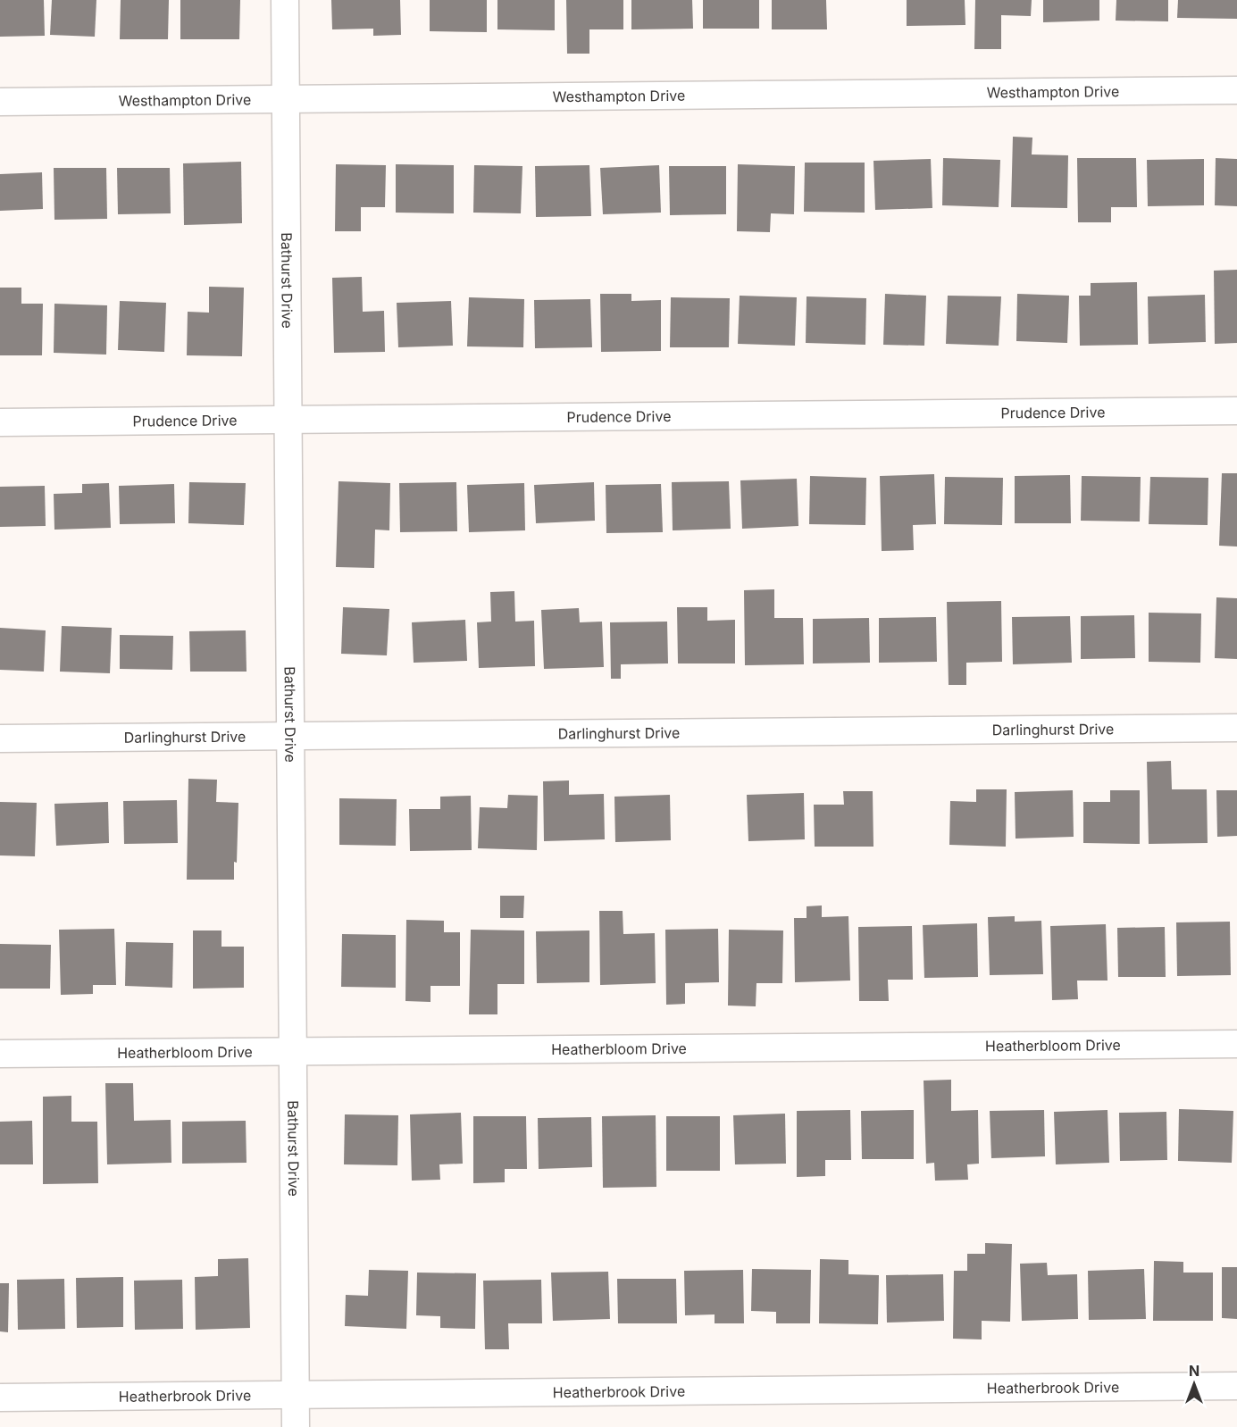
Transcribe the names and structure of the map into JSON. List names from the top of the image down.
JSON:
{
  "streets": {
    "street": [
      "Westhampton Drive",
      "Bathurst Drive",
      "Prudence Drive",
      "Darlinghurst Drive",
      "Heatherbloom Drive",
      "Heatherbrook Drive"
    ]
  },
  "crossings": [
    ["Westhampton Drive", "Bathurst Drive"],
    ["Bathurst Drive", "Prudence Drive"],
    ["Bathurst Drive", "Darlinghurst Drive"],
    ["Bathurst Drive", "Heatherbloom Drive"],
    ["Bathurst Drive", "Heatherbrook Drive"]
  ],
  "north": "top"
}
